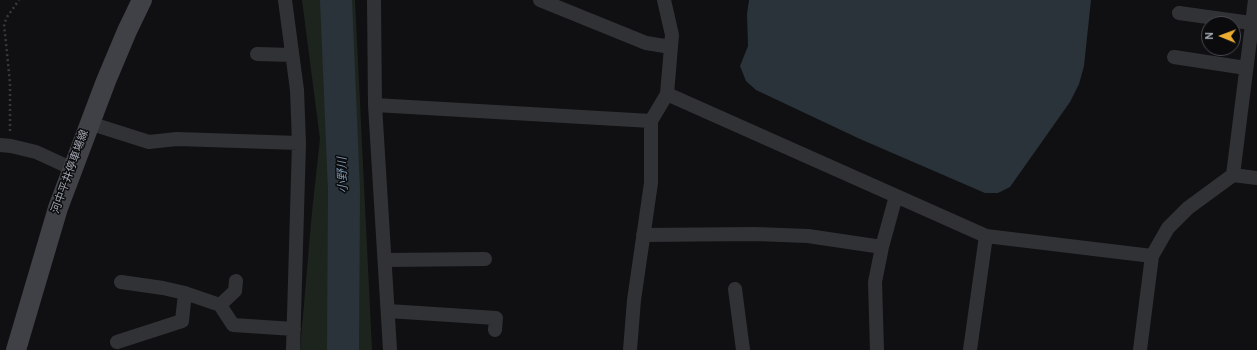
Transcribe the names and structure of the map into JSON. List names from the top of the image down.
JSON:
{
  "streets": {
    "main road": ["河中平井停車場線"]
  },
  "water": ["小野川"],
  "north": "left"
}
